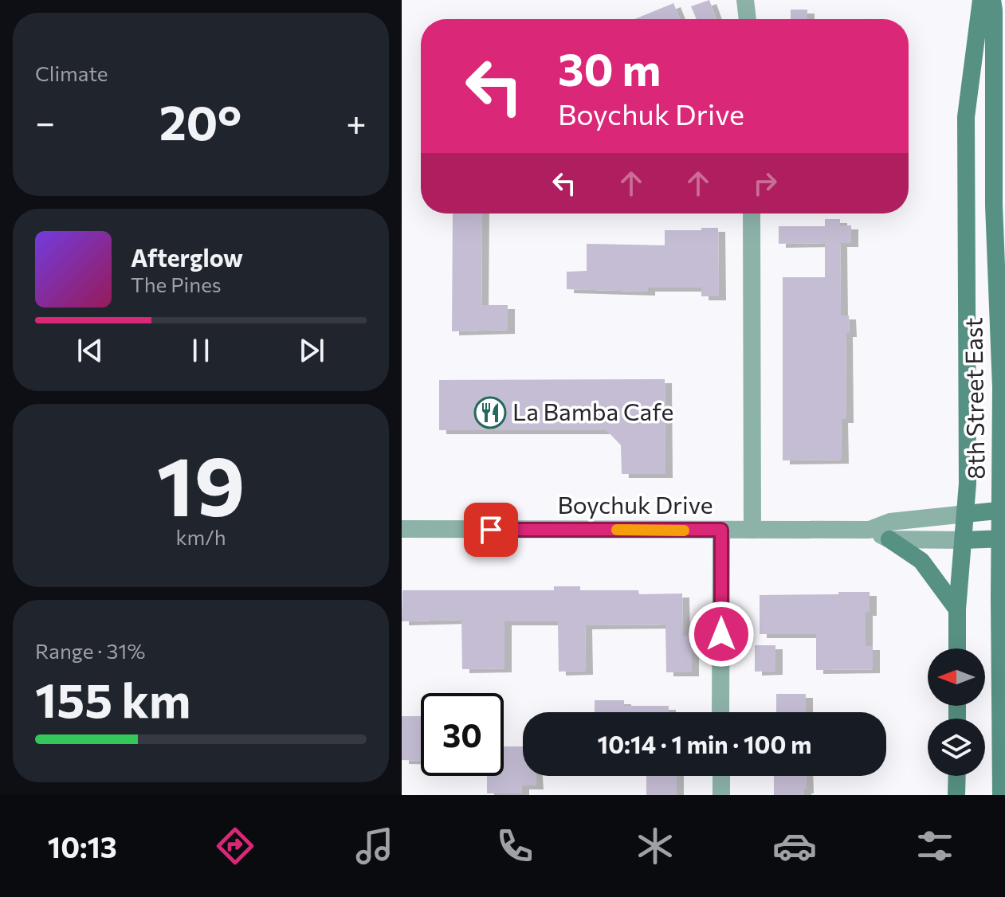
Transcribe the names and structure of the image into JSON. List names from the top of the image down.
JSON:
{
  "streets": {
    "main road": ["8th Street East", "Boychuk Drive"]
  },
  "crossings": [
    ["8th Street East", "Boychuk Drive"]
  ],
  "places": {
    "restaurant": ["La Bamba Cafe"]
  },
  "north": "left",
  "page": {
    "tile": [
      "Climate",
      ["19", "km/h"],
      ["Range · 31%", "155 km"]
    ],
    "turn": ["30 m", "Boychuk Drive"],
    "heat": ["−", "20°", "+"],
    "song": ["Afterglow", "The Pines"],
    "limit": "30",
    "trip": "10:14 · 1 min · 100 m",
    "tabs": "10:13"
  }
}
